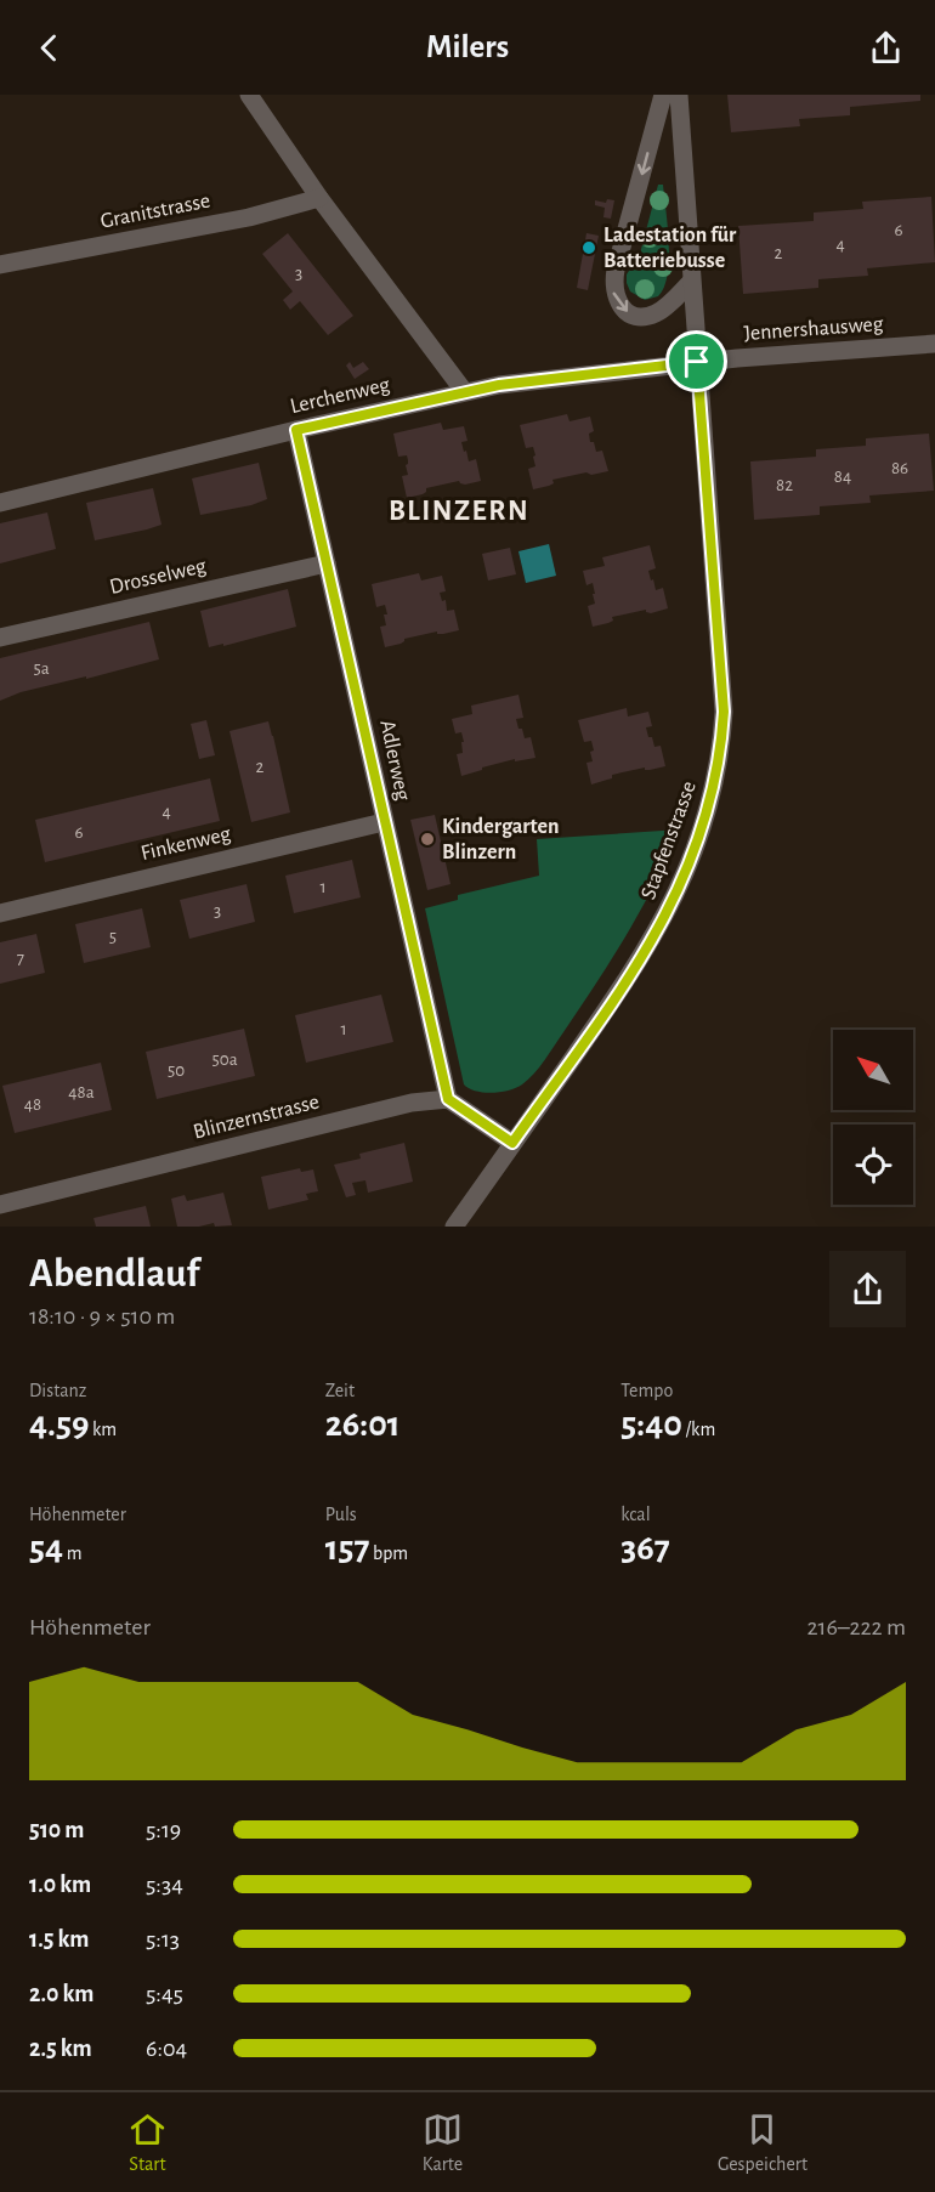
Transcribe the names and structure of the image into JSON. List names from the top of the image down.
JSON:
{
  "streets": {
    "street": [
      "Granitstrasse",
      "Jennershausweg",
      "Lerchenweg",
      "Drosselweg",
      "Adlerweg",
      "Stapfenstrasse",
      "Finkenweg",
      "Blinzernstrasse"
    ]
  },
  "crossings": [
    ["Jennershausweg", "Lerchenweg"],
    ["Jennershausweg", "Stapfenstrasse"],
    ["Lerchenweg", "Adlerweg"],
    ["Lerchenweg", "Stapfenstrasse"],
    ["Drosselweg", "Adlerweg"],
    ["Adlerweg", "Finkenweg"],
    ["Adlerweg", "Blinzernstrasse"]
  ],
  "districts": ["BLINZERN"],
  "places": ["Ladestation für Batteriebusse", "Kindergarten Blinzern"],
  "house_numbers": [
    "6",
    "4",
    "2",
    "3",
    "86",
    "84",
    "82",
    "5a",
    "2",
    "4",
    "6",
    "1",
    "3",
    "5",
    "7",
    "1",
    "50a",
    "50",
    "48a",
    "48"
  ],
  "north": "top left",
  "page": {
    "header": "Milers",
    "heading": ["Abendlauf", "18:10 · 9 × 510 m"],
    "stats": [
      ["Distanz", "4.59 km"],
      ["Zeit", "26:01"],
      ["Tempo", "5:40 /km"],
      ["Höhenmeter", "54 m"],
      ["Puls", "157 bpm"],
      ["kcal", "367"]
    ],
    "chart": ["Höhenmeter", "216–222 m"],
    "list": [
      {
        "name": "510 m",
        "note": "5:19"
      },
      {
        "name": "1.0 km",
        "note": "5:34"
      },
      {
        "name": "1.5 km",
        "note": "5:13"
      },
      {
        "name": "2.0 km",
        "note": "5:45"
      },
      {
        "name": "2.5 km",
        "note": "6:04"
      }
    ],
    "tabs": ["Start", "Karte", "Gespeichert"]
  }
}
